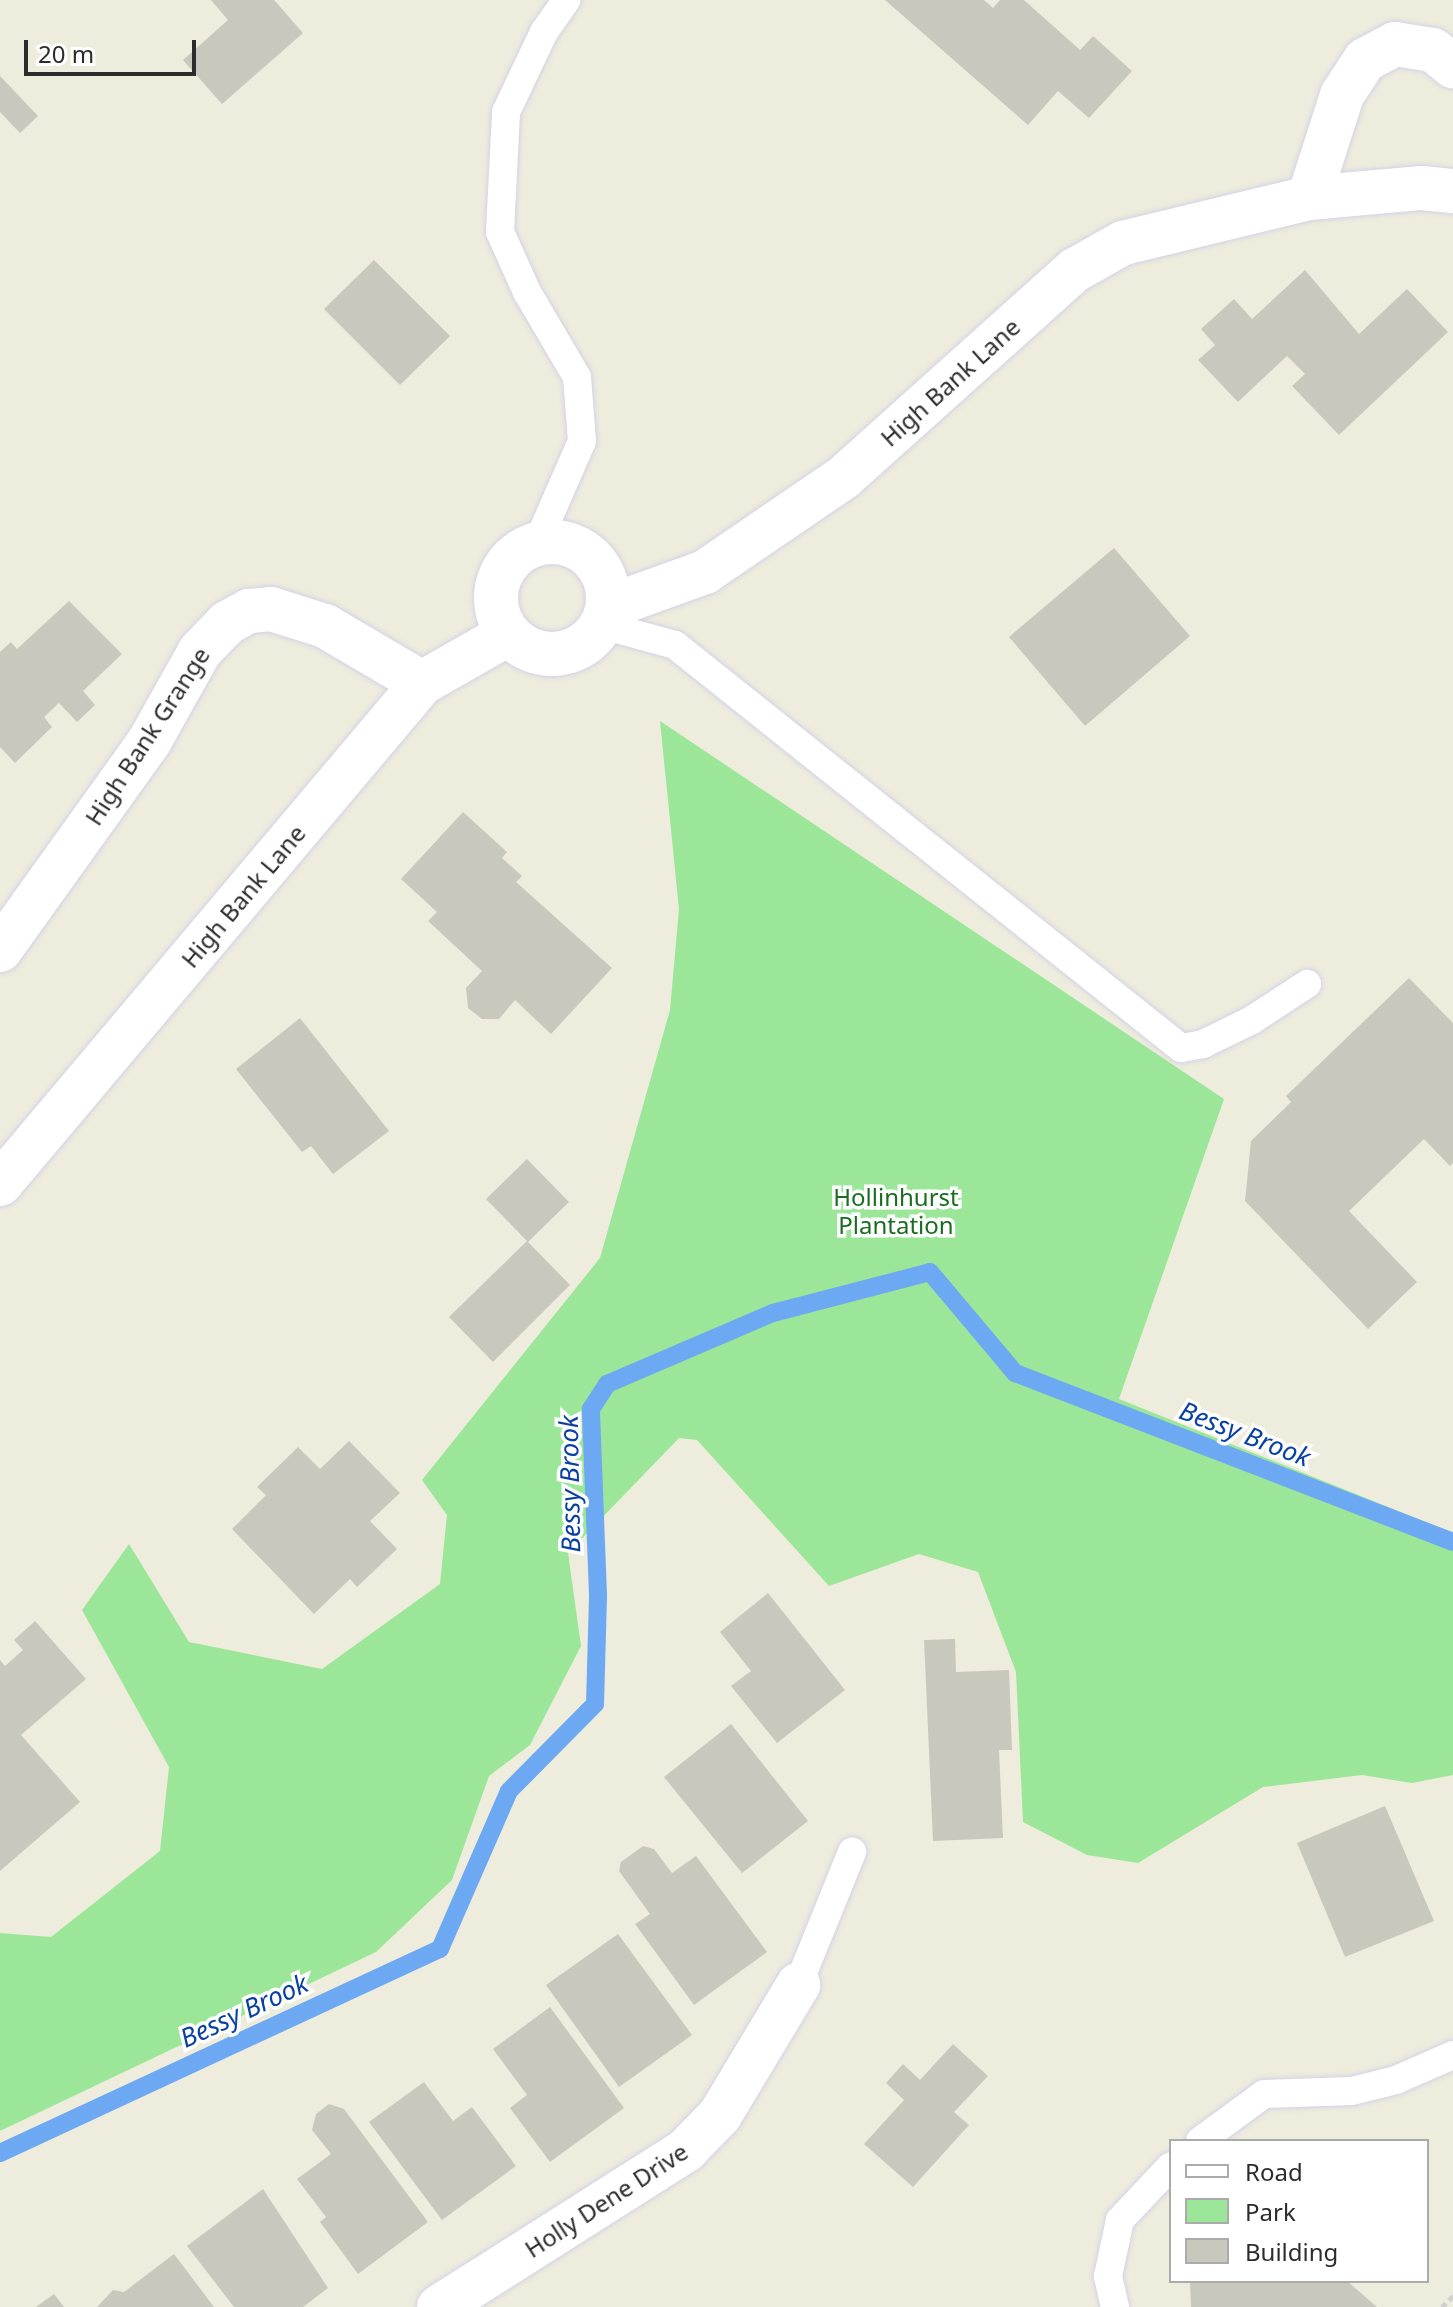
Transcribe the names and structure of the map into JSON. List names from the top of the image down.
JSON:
{
  "streets": {
    "street": ["High Bank Lane", "High Bank Grange", "Holly Dene Drive"]
  },
  "crossings": [
    ["High Bank Lane", "High Bank Grange"]
  ],
  "water": ["Bessy Brook"],
  "parks": ["Hollinhurst Plantation"],
  "legend": ["Road", "Park", "Building"],
  "scale_bar": "20 m"
}
